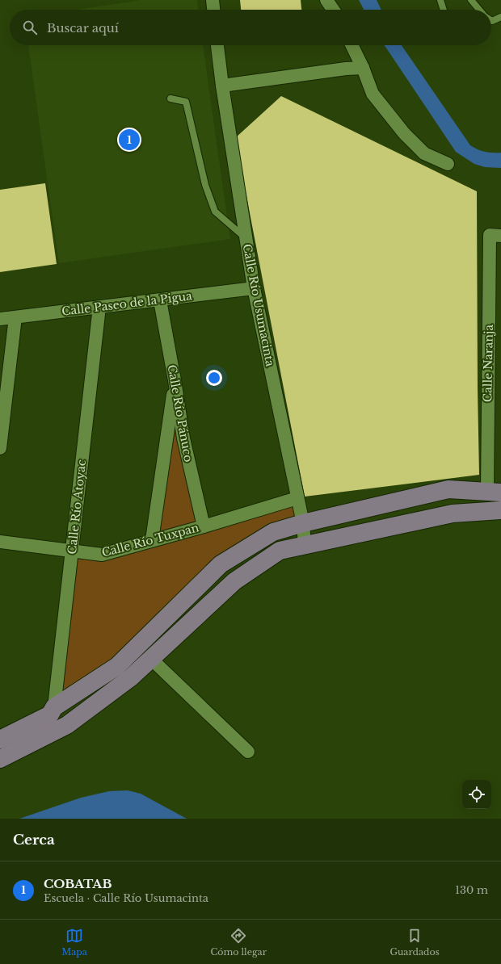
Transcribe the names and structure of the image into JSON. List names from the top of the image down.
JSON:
{
  "streets": {
    "street": [
      "Calle Paseo de la Pigua",
      "Calle Río Usumacinta",
      "Calle Naranja",
      "Calle Río Pánuco",
      "Calle Río Atoyac",
      "Calle Río Tuxpan"
    ]
  },
  "crossings": [
    ["Calle Paseo de la Pigua", "Calle Río Usumacinta"],
    ["Calle Paseo de la Pigua", "Calle Río Pánuco"],
    ["Calle Paseo de la Pigua", "Calle Río Atoyac"],
    ["Calle Río Usumacinta", "Calle Río Tuxpan"],
    ["Calle Río Pánuco", "Calle Río Tuxpan"],
    ["Calle Río Atoyac", "Calle Río Tuxpan"]
  ],
  "page": {
    "search": "Buscar aquí",
    "pins": "1",
    "heading": "Cerca",
    "list": [
      {
        "mark": "1",
        "name": "COBATAB",
        "note": "Escuela · Calle Río Usumacinta",
        "value": "130 m"
      }
    ],
    "nav": ["Mapa", "Cómo llegar", "Guardados"]
  }
}
